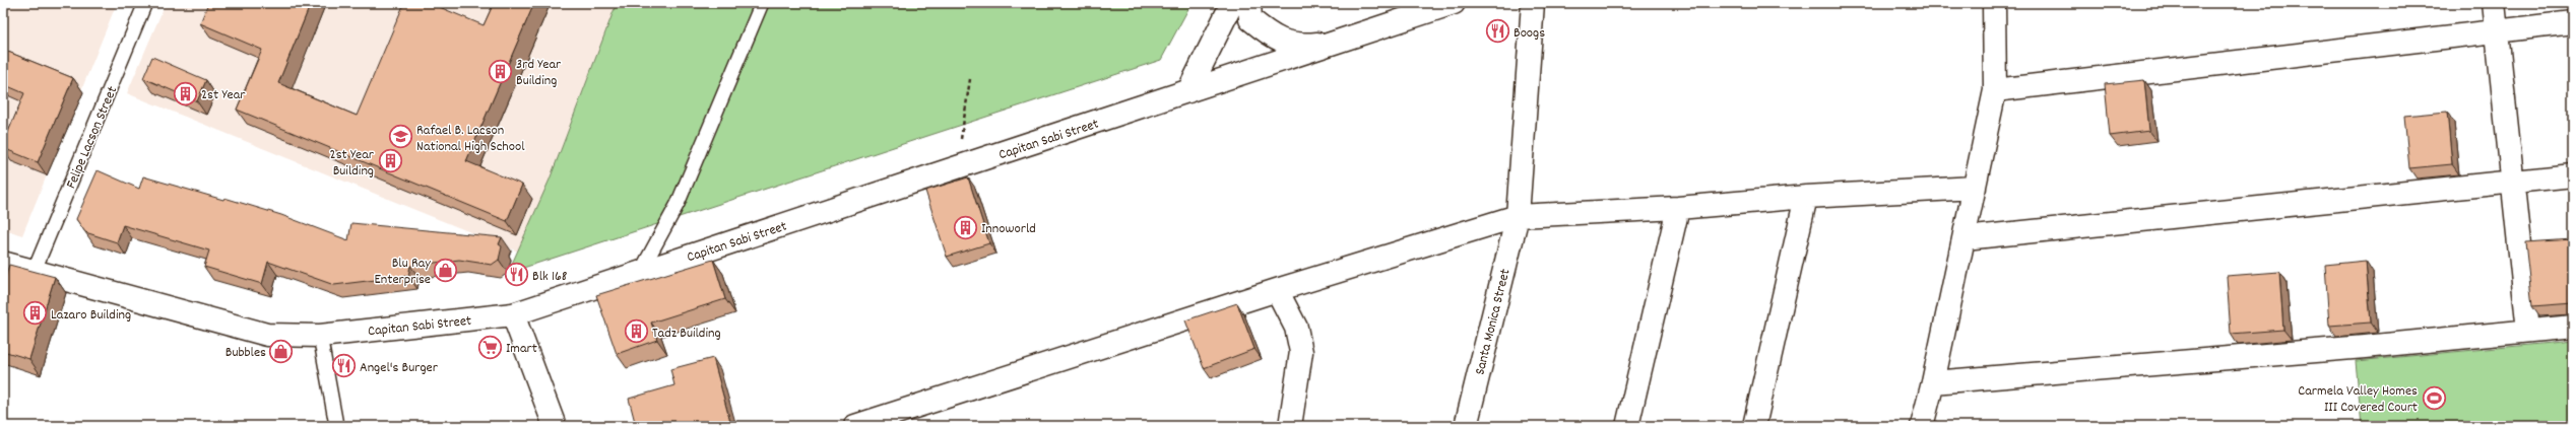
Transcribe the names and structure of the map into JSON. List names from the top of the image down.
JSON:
{
  "streets": {
    "street": ["Capitan Sabi Street", "Santa Monica Street"],
    "lane": ["Felipe Lacson Street"]
  },
  "crossings": [
    ["Felipe Lacson Street", "Capitan Sabi Street"]
  ],
  "places": {
    "restaurant": ["Boogs", "Blk 168", "Angel's Burger"],
    "building": [
      "3rd Year Building",
      "2st Year",
      "2st Year Building",
      "Innoworld",
      "Lazaro Building",
      "Tadz Building"
    ],
    "school or university": ["Rafael B. Lacson National High School"],
    "shop": ["Blu Ray Enterprise", "Bubbles"],
    "supermarket": ["Imart"],
    "sports": ["Carmela Valley Homes III Covered Court"]
  }
}
